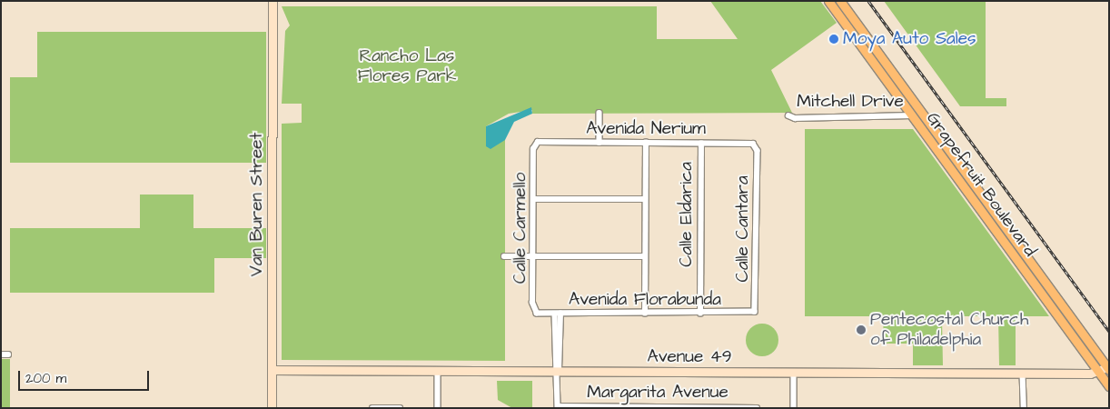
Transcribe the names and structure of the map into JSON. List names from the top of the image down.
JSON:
{
  "streets": {
    "main road": ["Grapefruit Boulevard"],
    "street": [
      "Mitchell Drive",
      "Avenida Nerium",
      "Van Buren Street",
      "Calle Eldarica",
      "Calle Carmello",
      "Calle Cantara",
      "Avenida Florabunda",
      "Avenue 49",
      "Margarita Avenue"
    ]
  },
  "crossings": [
    ["Mitchell Drive", "Grapefruit Boulevard"],
    ["Avenida Nerium", "Calle Eldarica"],
    ["Avenida Nerium", "Calle Carmello"],
    ["Avenida Nerium", "Calle Cantara"],
    ["Grapefruit Boulevard", "Avenue 49"],
    ["Van Buren Street", "Avenue 49"],
    ["Calle Eldarica", "Avenida Florabunda"],
    ["Calle Carmello", "Avenida Florabunda"],
    ["Calle Cantara", "Avenida Florabunda"]
  ],
  "parks": ["Rancho Las Flores Park"],
  "places": ["Moya Auto Sales", "Pentecostal Church of Philadelphia"],
  "scale_bar": "200 m"
}
